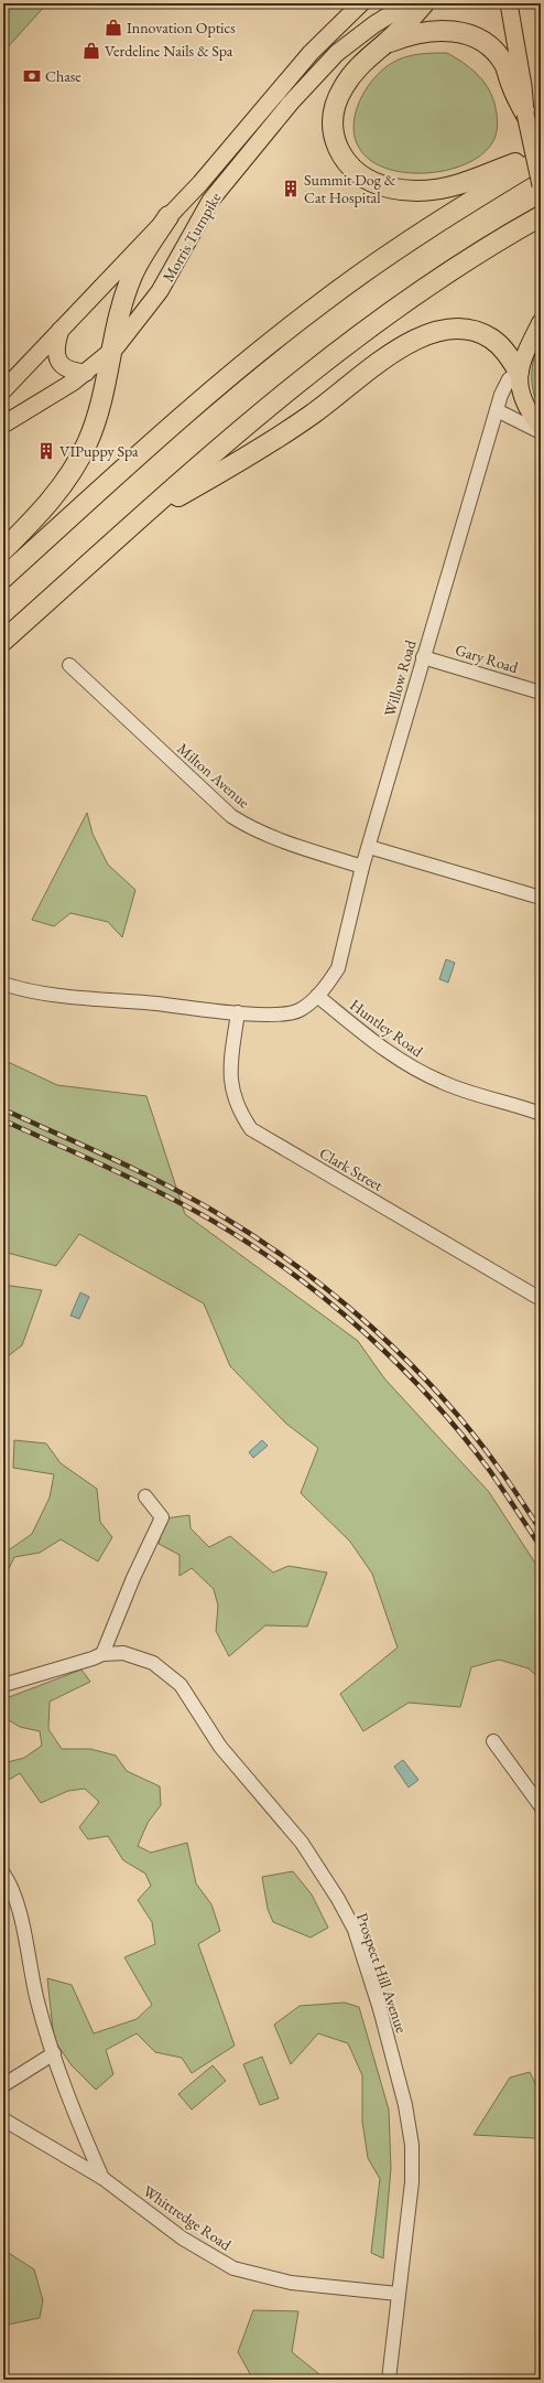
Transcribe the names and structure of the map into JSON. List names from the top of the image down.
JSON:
{
  "streets": {
    "main road": ["Morris Turnpike"],
    "street": [
      "Gary Road",
      "Willow Road",
      "Milton Avenue",
      "Huntley Road",
      "Clark Street",
      "Prospect Hill Avenue",
      "Whittredge Road"
    ]
  },
  "crossings": [
    ["Gary Road", "Willow Road"],
    ["Willow Road", "Milton Avenue"],
    ["Willow Road", "Huntley Road"],
    ["Willow Road", "Clark Street"],
    ["Prospect Hill Avenue", "Whittredge Road"]
  ],
  "places": {
    "shop": ["Innovation Optics", "Verdeline Nails & Spa"],
    "bank": ["Chase"],
    "building": ["Summit Dog & Cat Hospital", "VIPuppy Spa"]
  }
}
